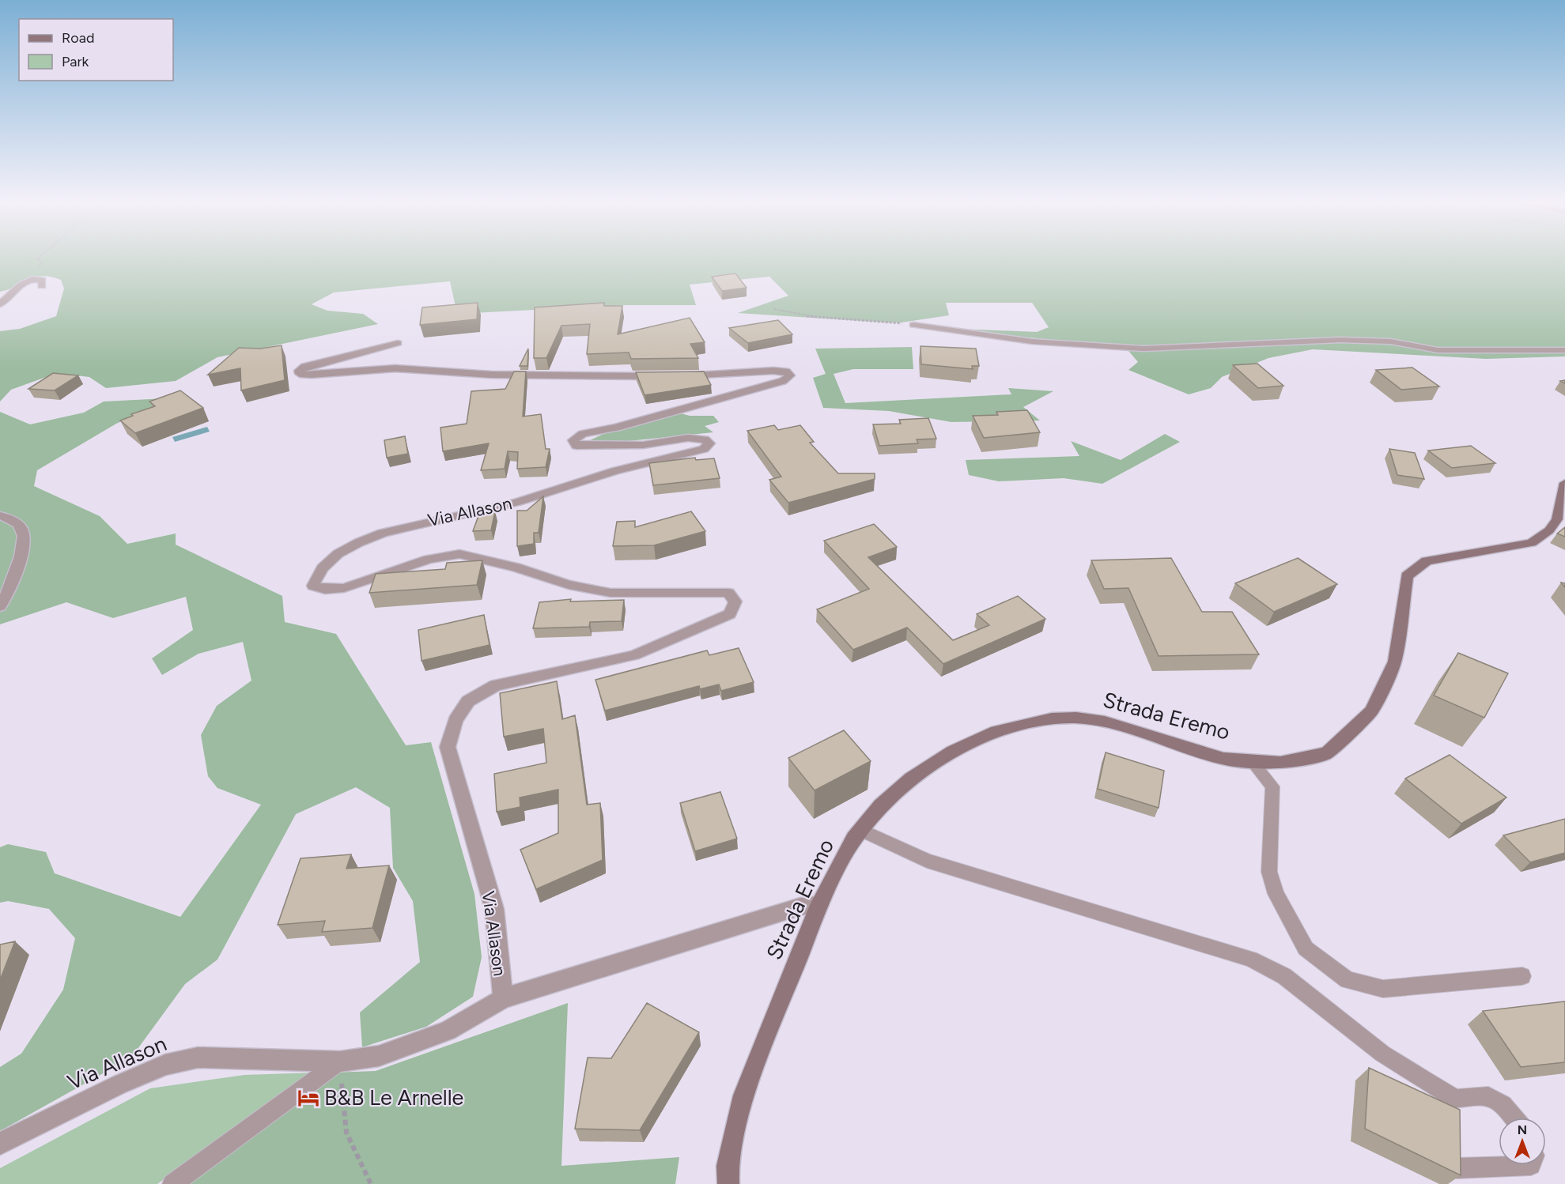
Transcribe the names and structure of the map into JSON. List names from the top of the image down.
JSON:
{
  "streets": {
    "main road": ["Strada Eremo"],
    "street": ["Via Allason"]
  },
  "crossings": [
    ["Via Allason", "Strada Eremo"]
  ],
  "places": {
    "hotel": ["B&B Le Arnelle"]
  },
  "legend": ["Road", "Park"],
  "north": "top"
}
